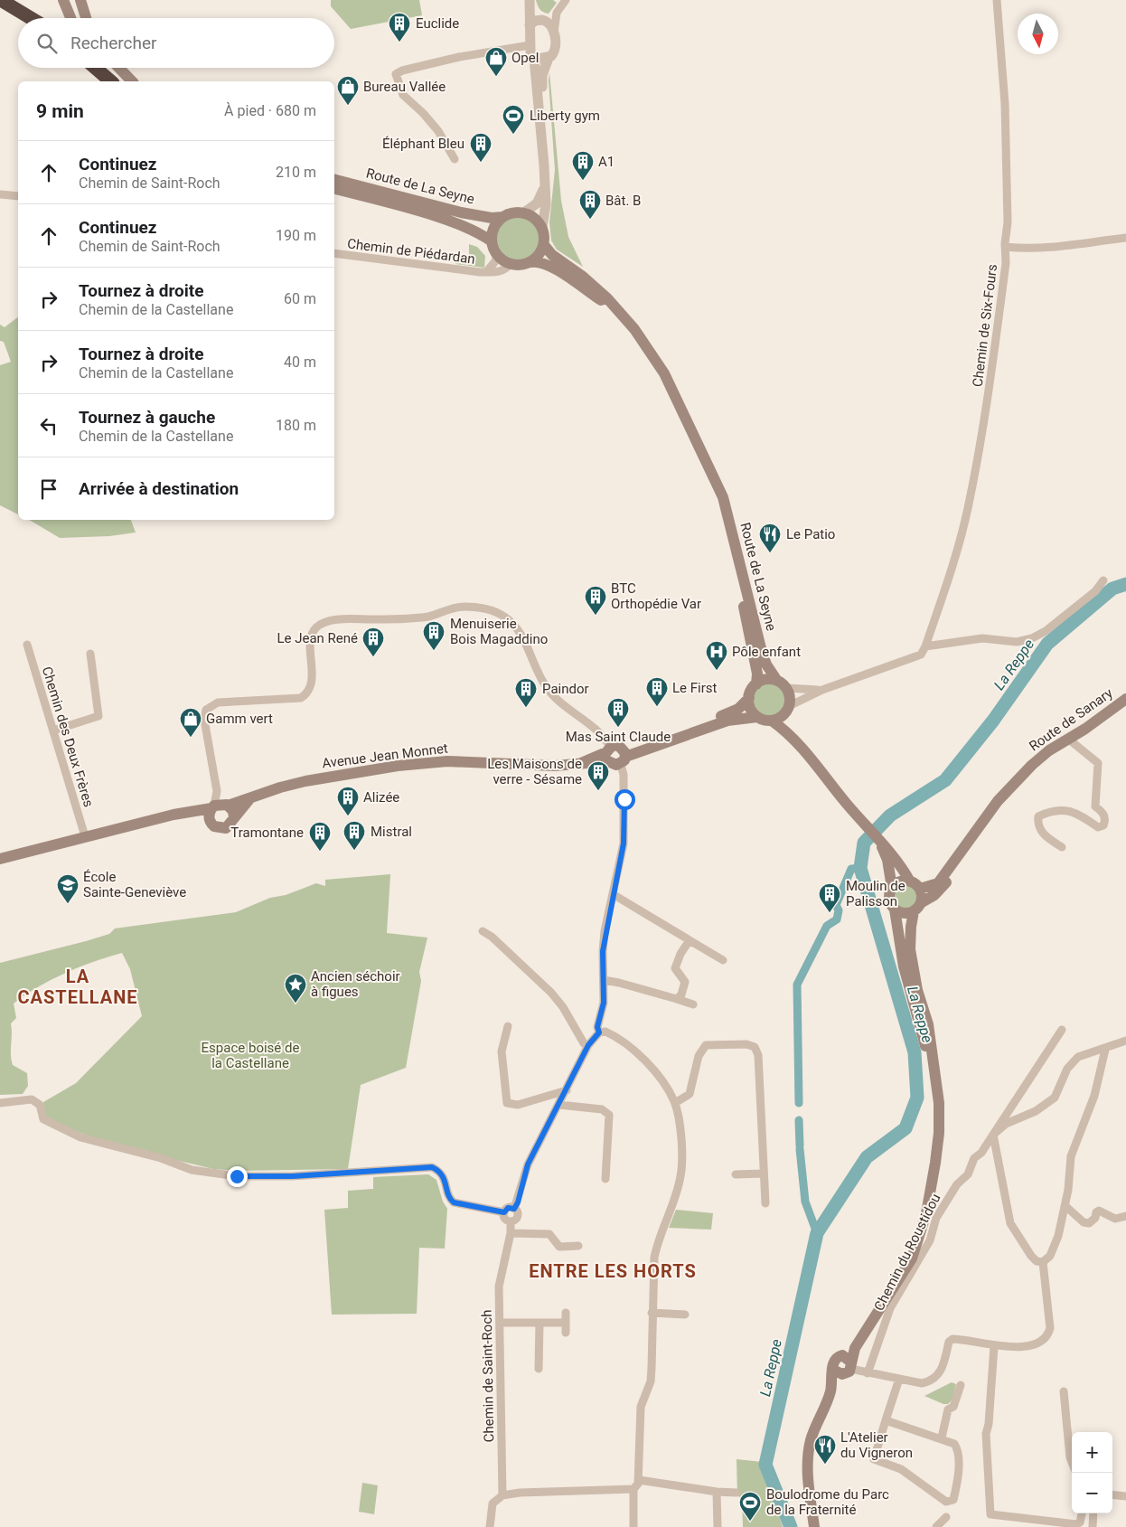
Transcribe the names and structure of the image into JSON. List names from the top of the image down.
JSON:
{
  "streets": {
    "main road": ["Route de La Seyne", "Route de Sanary", "Avenue Jean Monnet"],
    "street": [
      "Chemin de Piédardan",
      "Chemin de Six-Fours",
      "Chemin des Deux Frères",
      "Chemin du Roustidou",
      "Chemin de Saint-Roch"
    ]
  },
  "crossings": [
    ["Route de La Seyne", "Chemin de Piédardan"],
    ["Route de La Seyne", "Avenue Jean Monnet"]
  ],
  "districts": ["LA CASTELLANE", "ENTRE LES HORTS"],
  "water": ["La Reppe"],
  "parks": ["Espace boisé de la Castellane"],
  "places": {
    "building": [
      "Euclide",
      "Éléphant Bleu",
      "A1",
      "Bât. B",
      "BTC Orthopédie Var",
      "Menuiserie Bois Magaddino",
      "Le Jean René",
      "Le First",
      "Paindor",
      "Mas Saint Claude",
      "Les Maisons de verre - Sésame",
      "Alizée",
      "Mistral",
      "Tramontane",
      "Moulin de Palisson"
    ],
    "shop": ["Opel", "Bureau Vallée", "Gamm vert"],
    "sports": ["Liberty gym", "Boulodrome du Parc de la Fraternité"],
    "restaurant": ["Le Patio", "L'Atelier du Vigneron"],
    "hospital": ["Pôle enfant"],
    "school or university": ["École Sainte-Geneviève"],
    "place": ["Ancien séchoir à figues"]
  },
  "north": "bottom",
  "page": {
    "search": "Rechercher",
    "heading": ["9 min", "À pied · 680 m"],
    "list": [
      ["Continuez", "Chemin de Saint-Roch", "210 m"],
      ["Continuez", "Chemin de Saint-Roch", "190 m"],
      ["Tournez à droite", "Chemin de la Castellane", "60 m"],
      ["Tournez à droite", "Chemin de la Castellane", "40 m"],
      ["Tournez à gauche", "Chemin de la Castellane", "180 m"],
      "Arrivée à destination"
    ],
    "map_buttons": ["+", "−"]
  }
}
